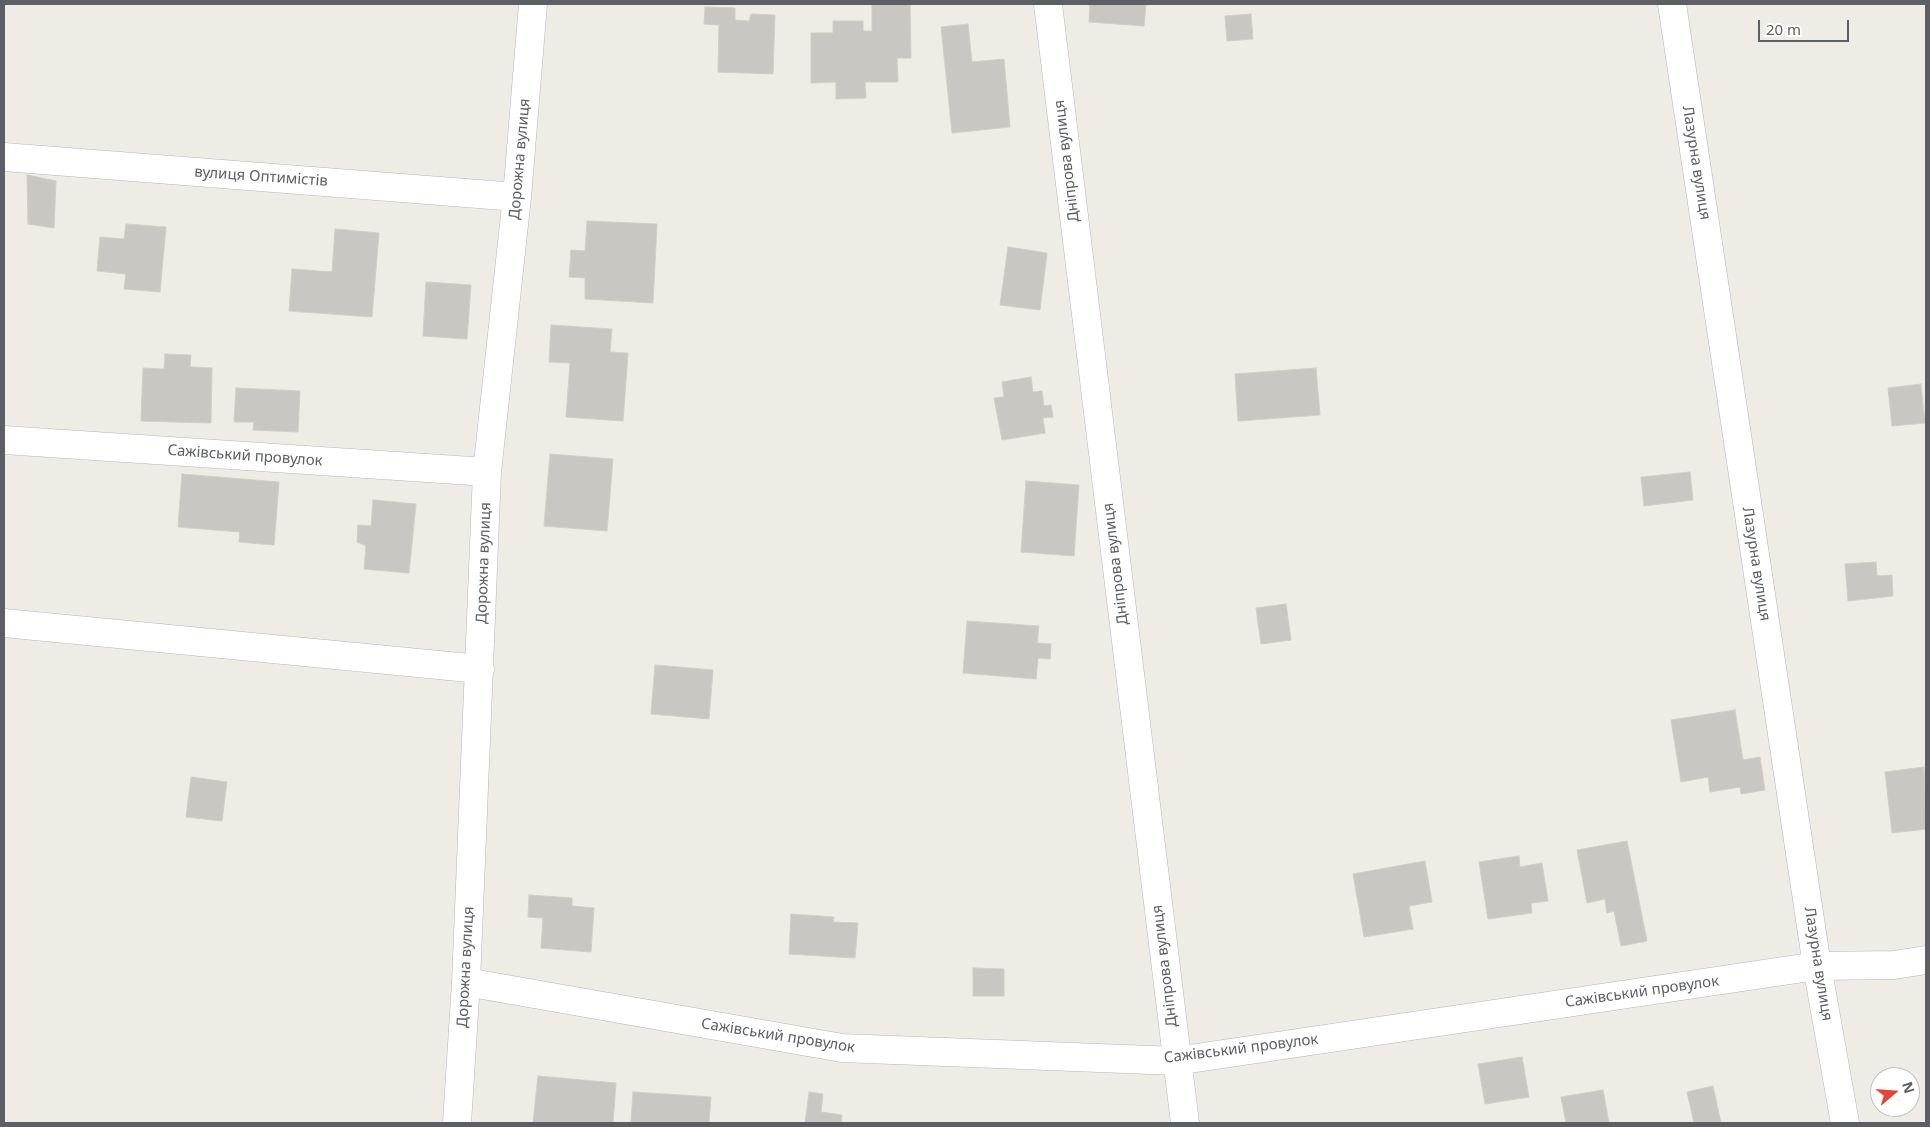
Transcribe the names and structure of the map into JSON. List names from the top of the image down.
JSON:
{
  "streets": {
    "street": [
      "Дорожна вулиця",
      "Дніпрова вулиця",
      "Лазурна вулиця",
      "вулиця Оптимістів",
      "Сажівський провулок"
    ]
  },
  "crossings": [
    ["Дорожна вулиця", "вулиця Оптимістів"],
    ["Дорожна вулиця", "Сажівський провулок"],
    ["Дніпрова вулиця", "Сажівський провулок"],
    ["Лазурна вулиця", "Сажівський провулок"]
  ],
  "scale_bar": "20 m",
  "north": "right"
}
